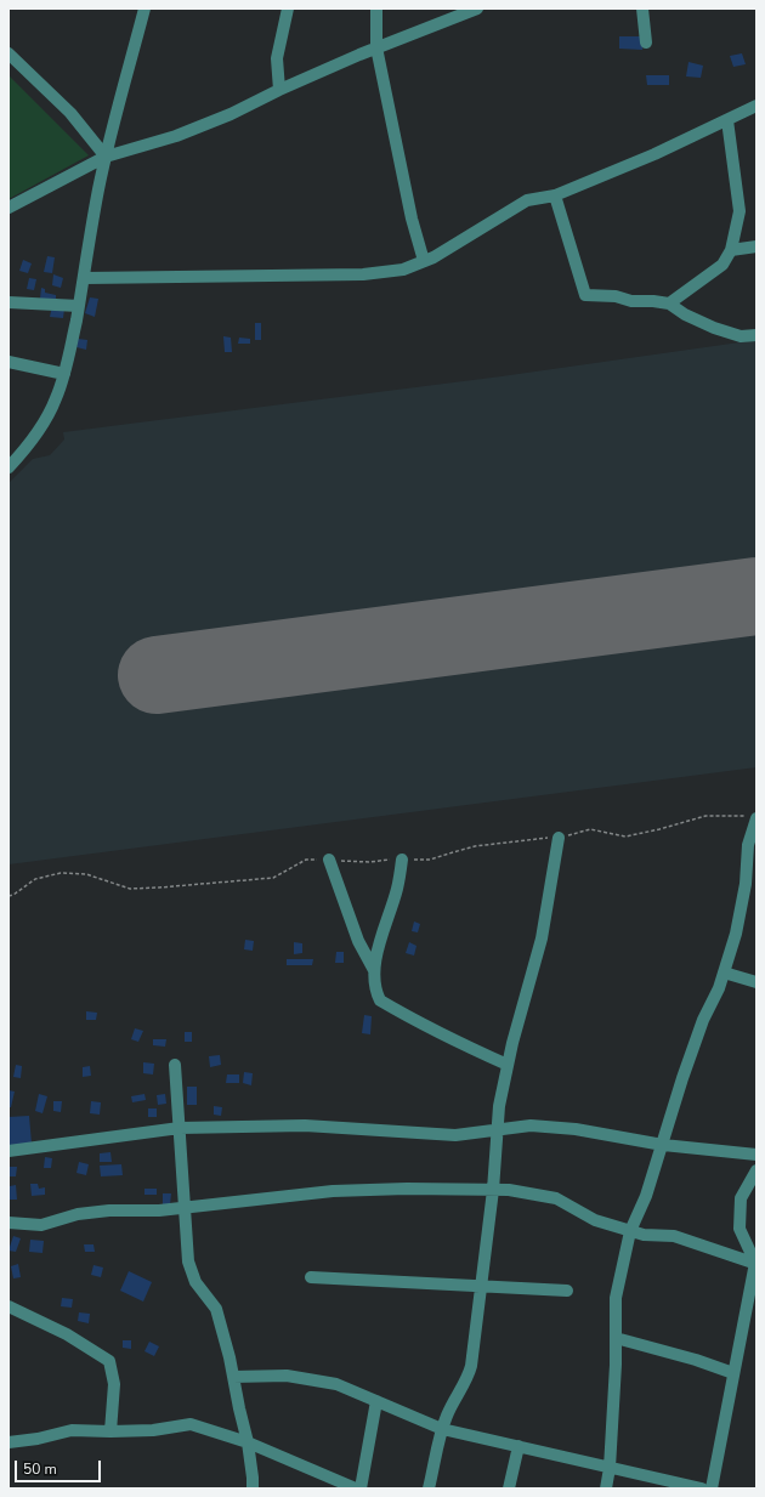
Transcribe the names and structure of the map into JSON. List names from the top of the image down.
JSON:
{
  "scale_bar": "50 m"
}
